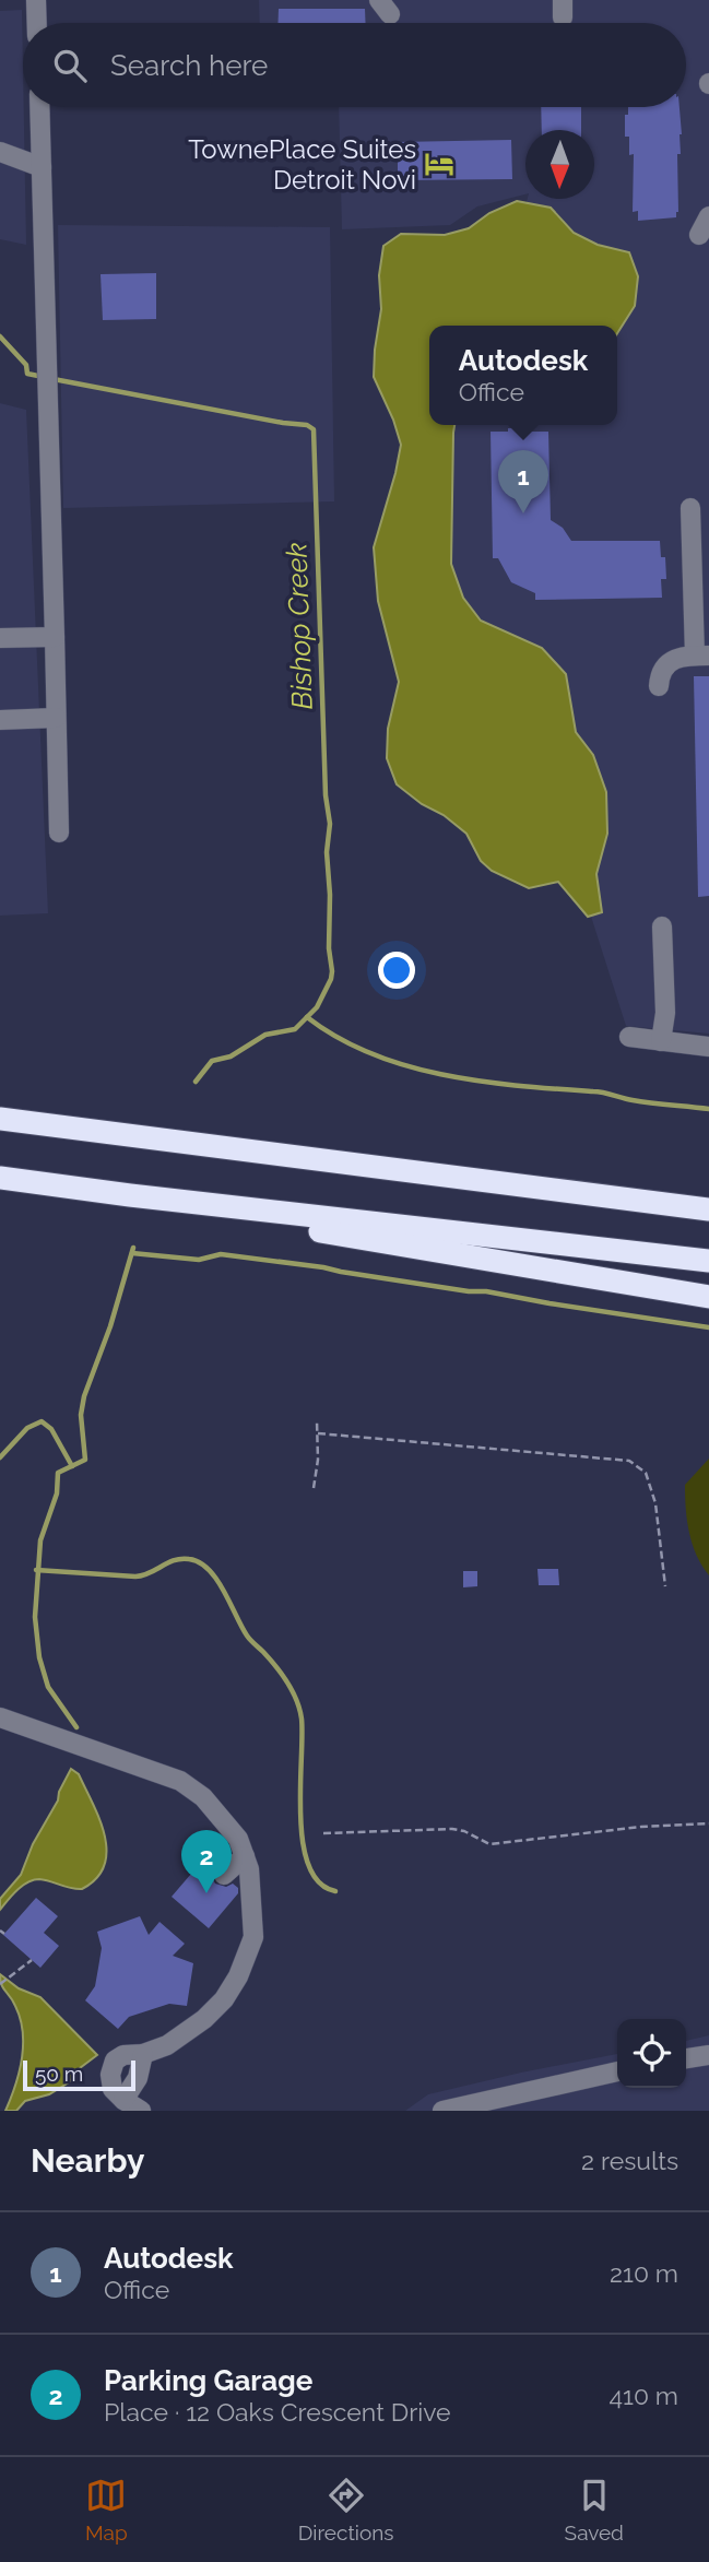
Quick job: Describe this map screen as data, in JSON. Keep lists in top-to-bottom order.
{
  "water": ["Bishop Creek"],
  "places": {
    "hotel": ["TownePlace Suites Detroit Novi"]
  },
  "scale_bar": "50 m",
  "north": "bottom",
  "page": {
    "search": "Search here",
    "popup": ["Autodesk", "Office"],
    "pins": ["1", "2"],
    "scale": "50 m",
    "heading": ["Nearby", "2 results"],
    "list": [
      {
        "mark": "1",
        "name": "Autodesk",
        "note": "Office",
        "value": "210 m"
      },
      {
        "mark": "2",
        "name": "Parking Garage",
        "note": "Place · 12 Oaks Crescent Drive",
        "value": "410 m"
      }
    ],
    "nav": ["Map", "Directions", "Saved"]
  }
}
